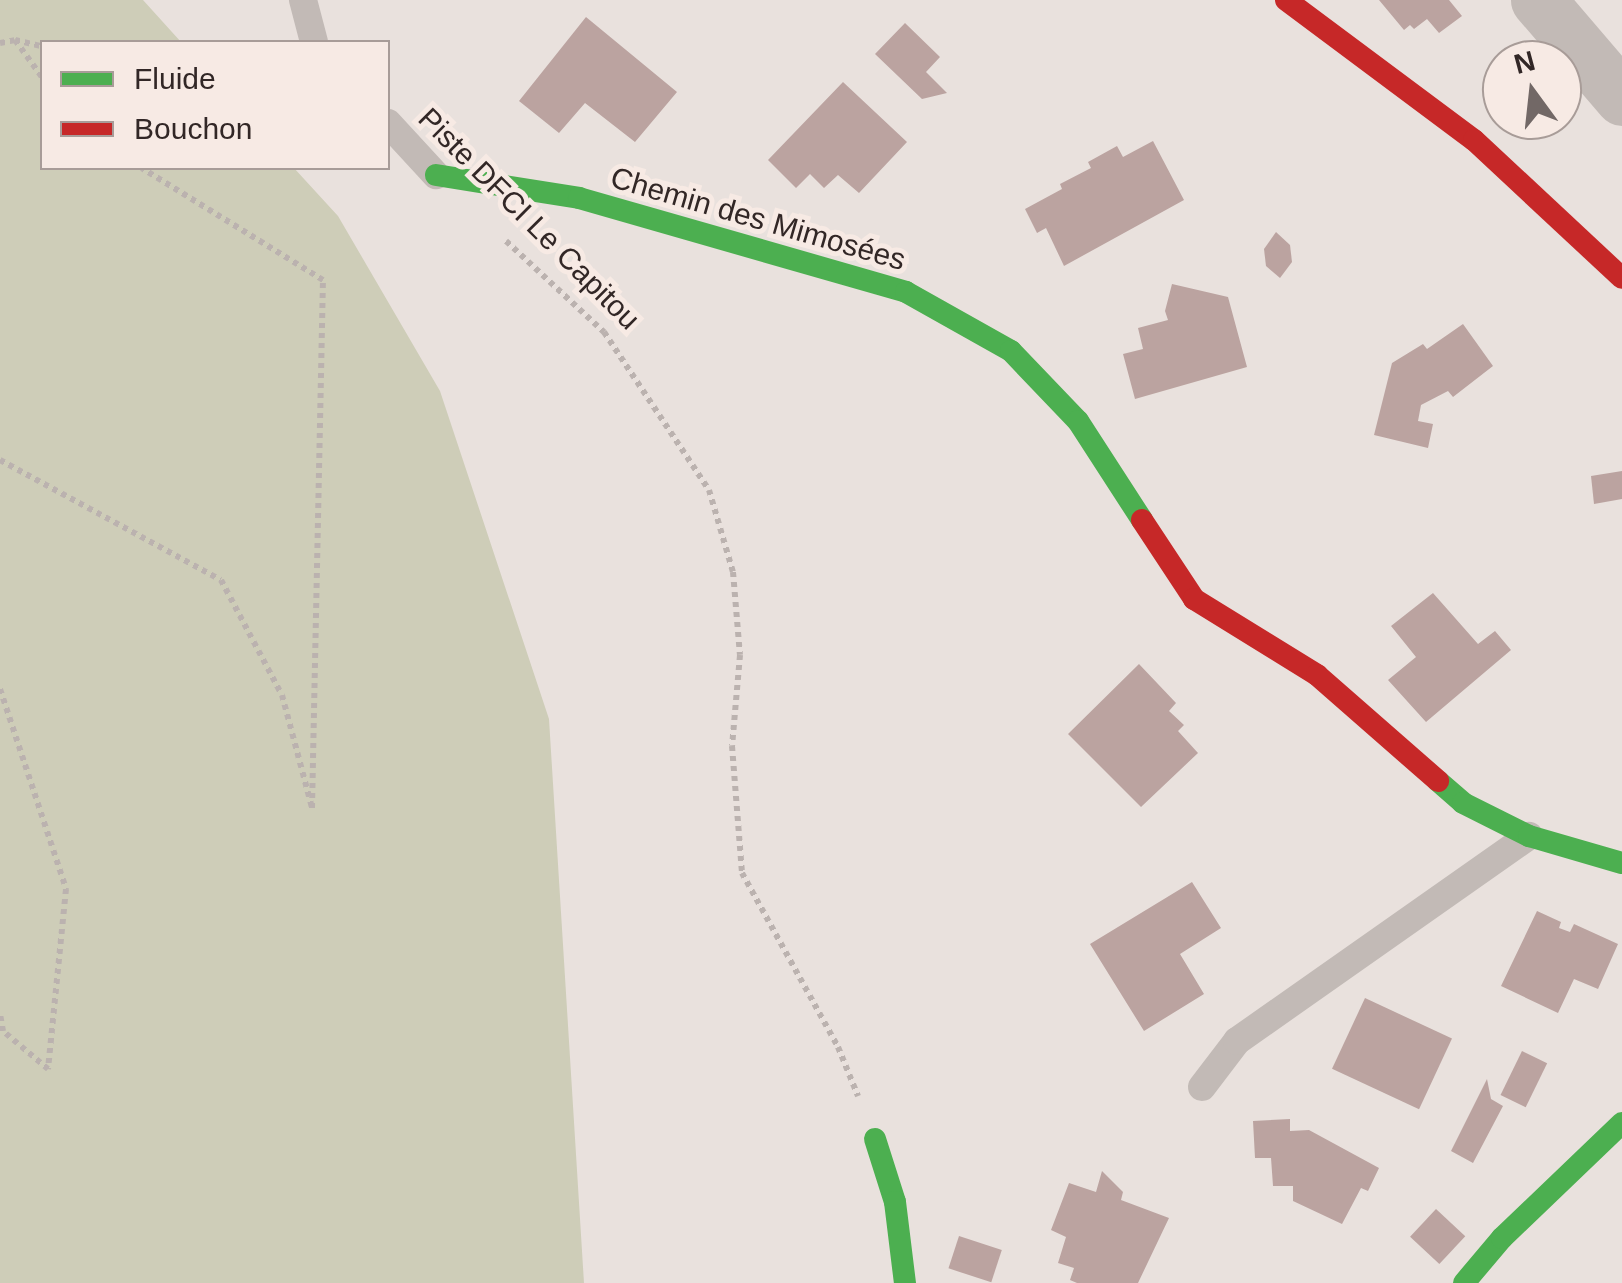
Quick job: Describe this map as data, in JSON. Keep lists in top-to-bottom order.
{
  "streets": {
    "street": ["Chemin des Mimosées"],
    "lane": ["Piste DFCI Le Capitou"]
  },
  "crossings": [
    ["Piste DFCI Le Capitou", "Chemin des Mimosées"]
  ],
  "legend": ["Fluide", "Bouchon"],
  "north": "top"
}
